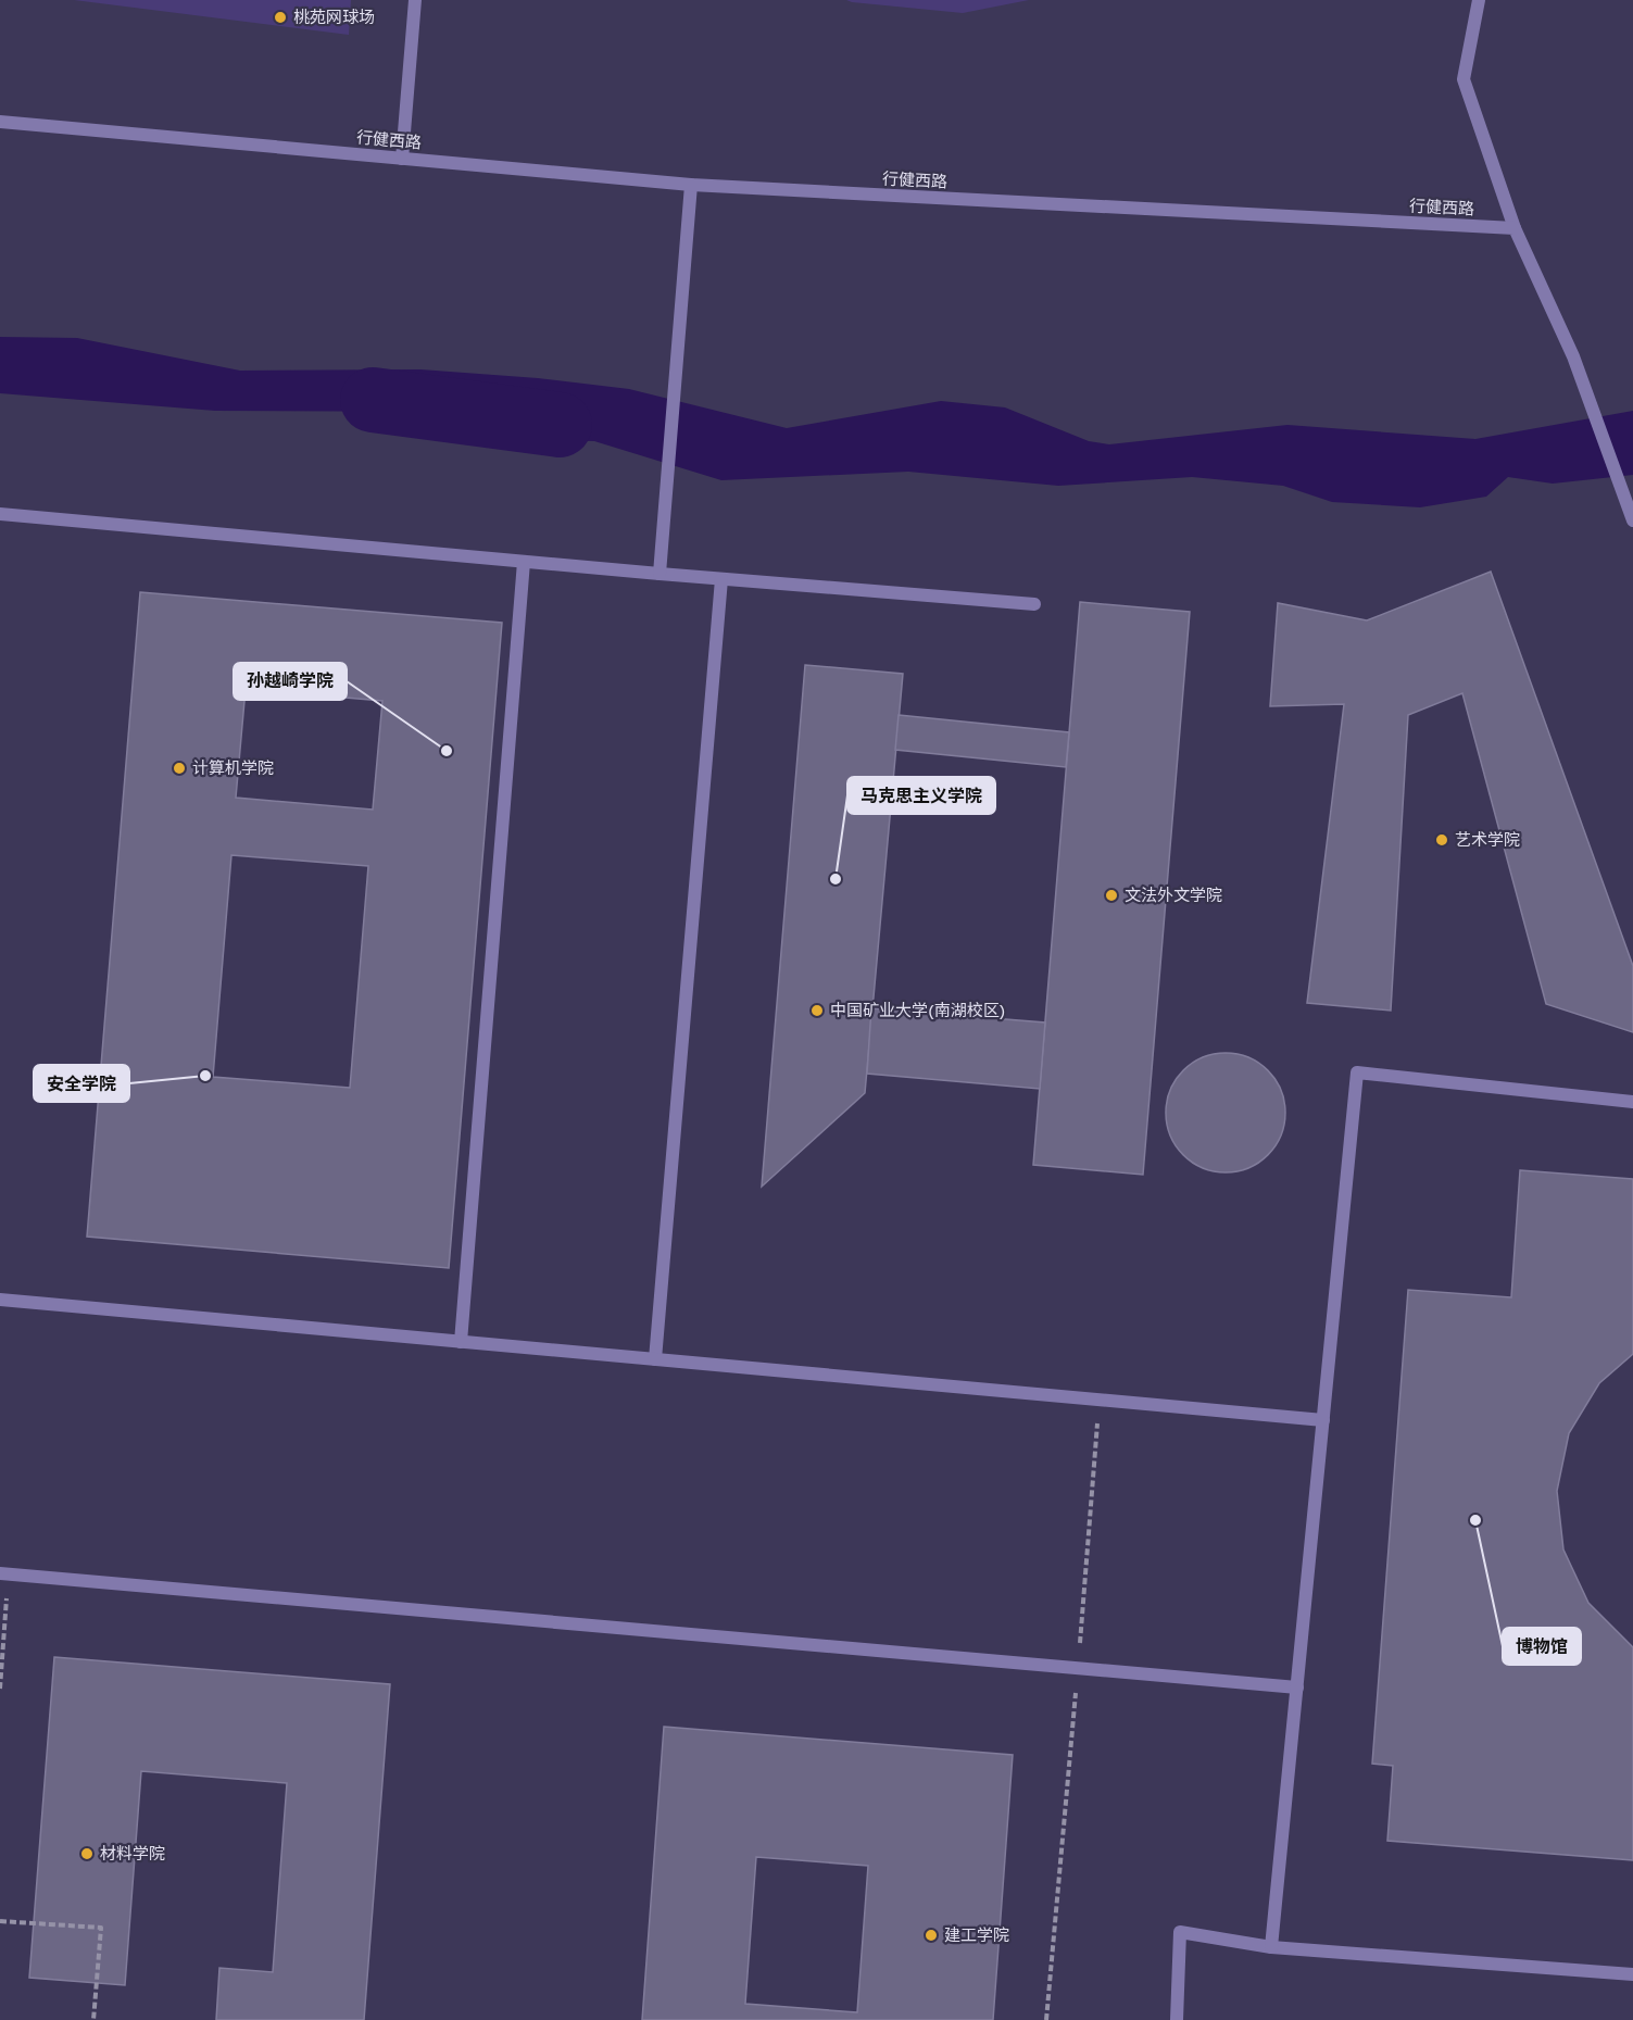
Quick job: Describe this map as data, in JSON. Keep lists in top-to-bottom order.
{
  "streets": {
    "street": ["行健西路"]
  },
  "places": [
    "桃苑网球场",
    "孙越崎学院",
    "计算机学院",
    "艺术学院",
    "马克思主义学院",
    "文法外文学院",
    "中国矿业大学(南湖校区)",
    "安全学院",
    "博物馆",
    "材料学院",
    "建工学院"
  ]
}
